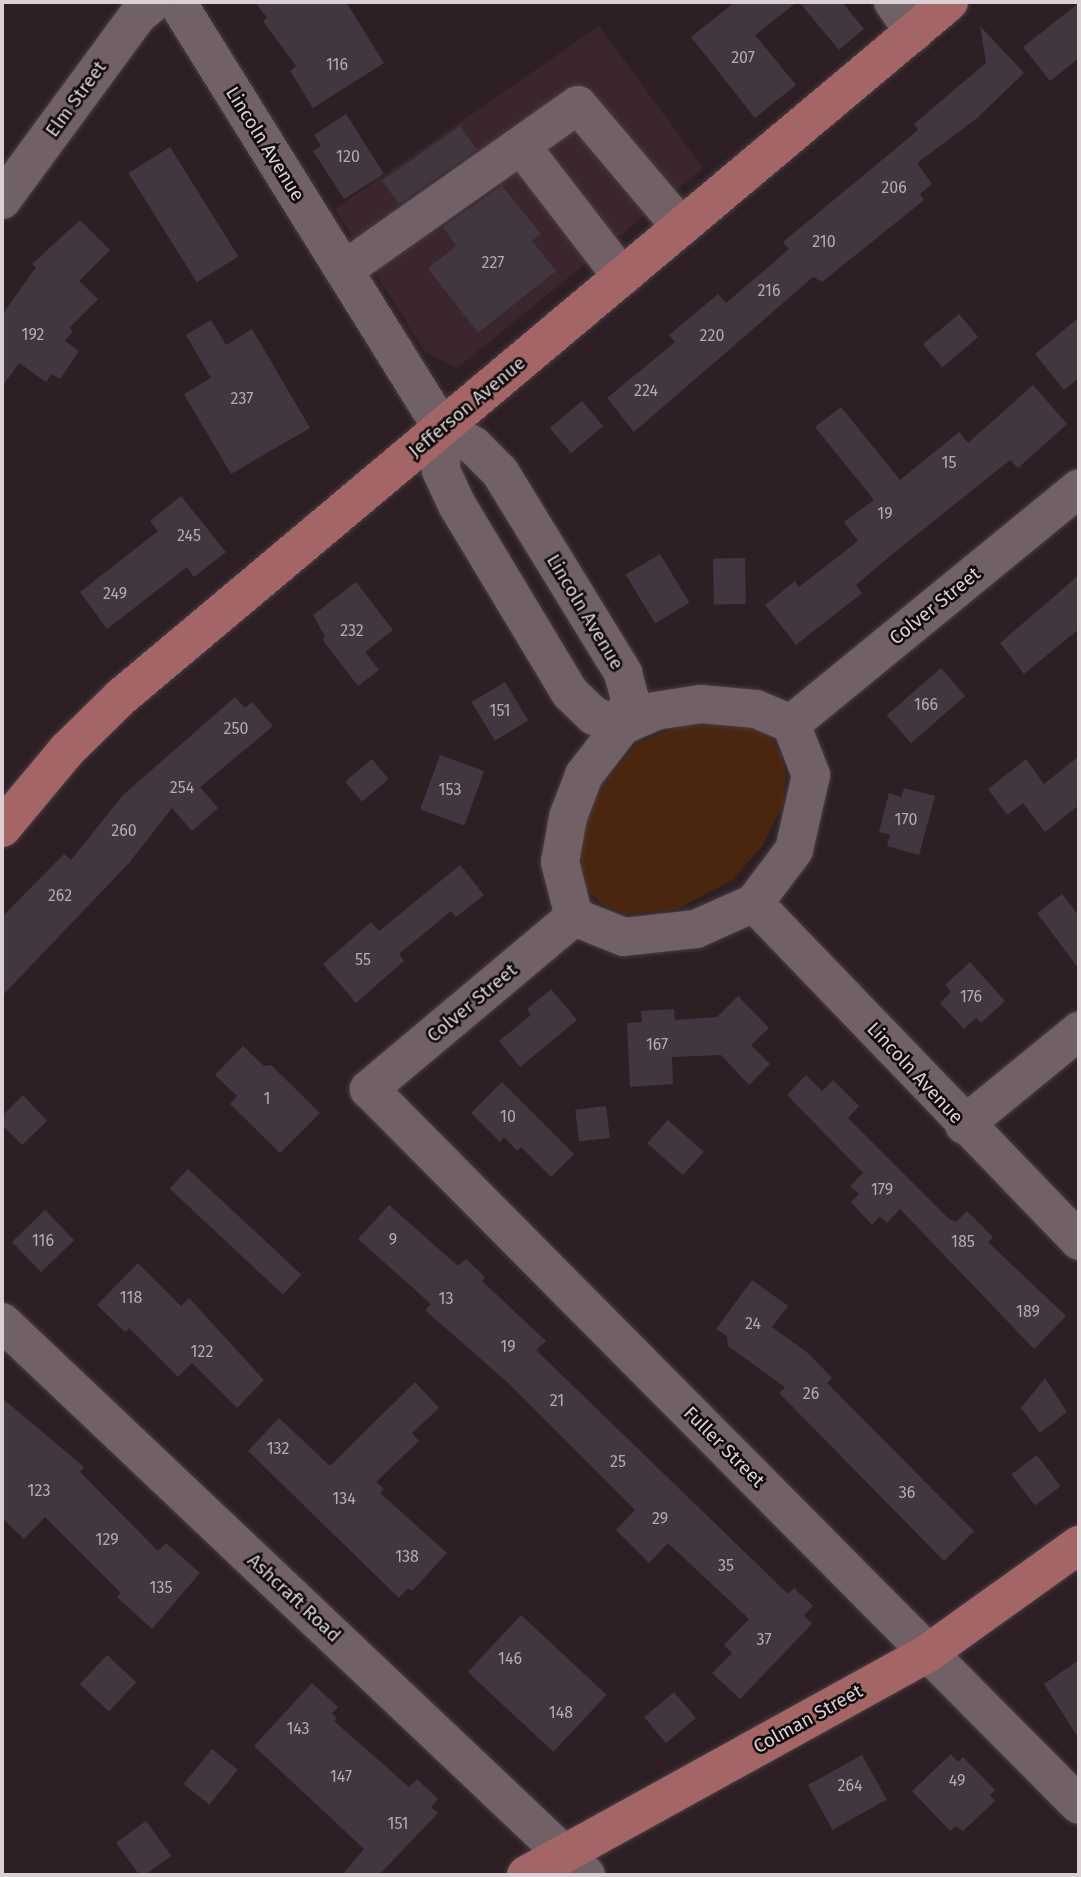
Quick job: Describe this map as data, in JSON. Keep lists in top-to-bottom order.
{
  "streets": {
    "main road": ["Jefferson Avenue", "Colman Street"],
    "street": [
      "Elm Street",
      "Lincoln Avenue",
      "Colver Street",
      "Fuller Street",
      "Ashcraft Road"
    ]
  },
  "crossings": [
    ["Lincoln Avenue", "Jefferson Avenue"],
    ["Lincoln Avenue", "Colver Street"],
    ["Colver Street", "Fuller Street"],
    ["Fuller Street", "Colman Street"],
    ["Ashcraft Road", "Colman Street"]
  ],
  "house_numbers": [
    "207",
    "116",
    "120",
    "206",
    "210",
    "227",
    "216",
    "192",
    "220",
    "224",
    "237",
    "15",
    "19",
    "245",
    "249",
    "232",
    "166",
    "151",
    "250",
    "254",
    "153",
    "170",
    "260",
    "262",
    "55",
    "176",
    "167",
    "1",
    "10",
    "179",
    "9",
    "116",
    "185",
    "118",
    "13",
    "189",
    "24",
    "19",
    "122",
    "26",
    "21",
    "132",
    "25",
    "123",
    "36",
    "134",
    "29",
    "129",
    "138",
    "35",
    "135",
    "37",
    "146",
    "148",
    "143",
    "147",
    "49",
    "264",
    "151"
  ]
}
